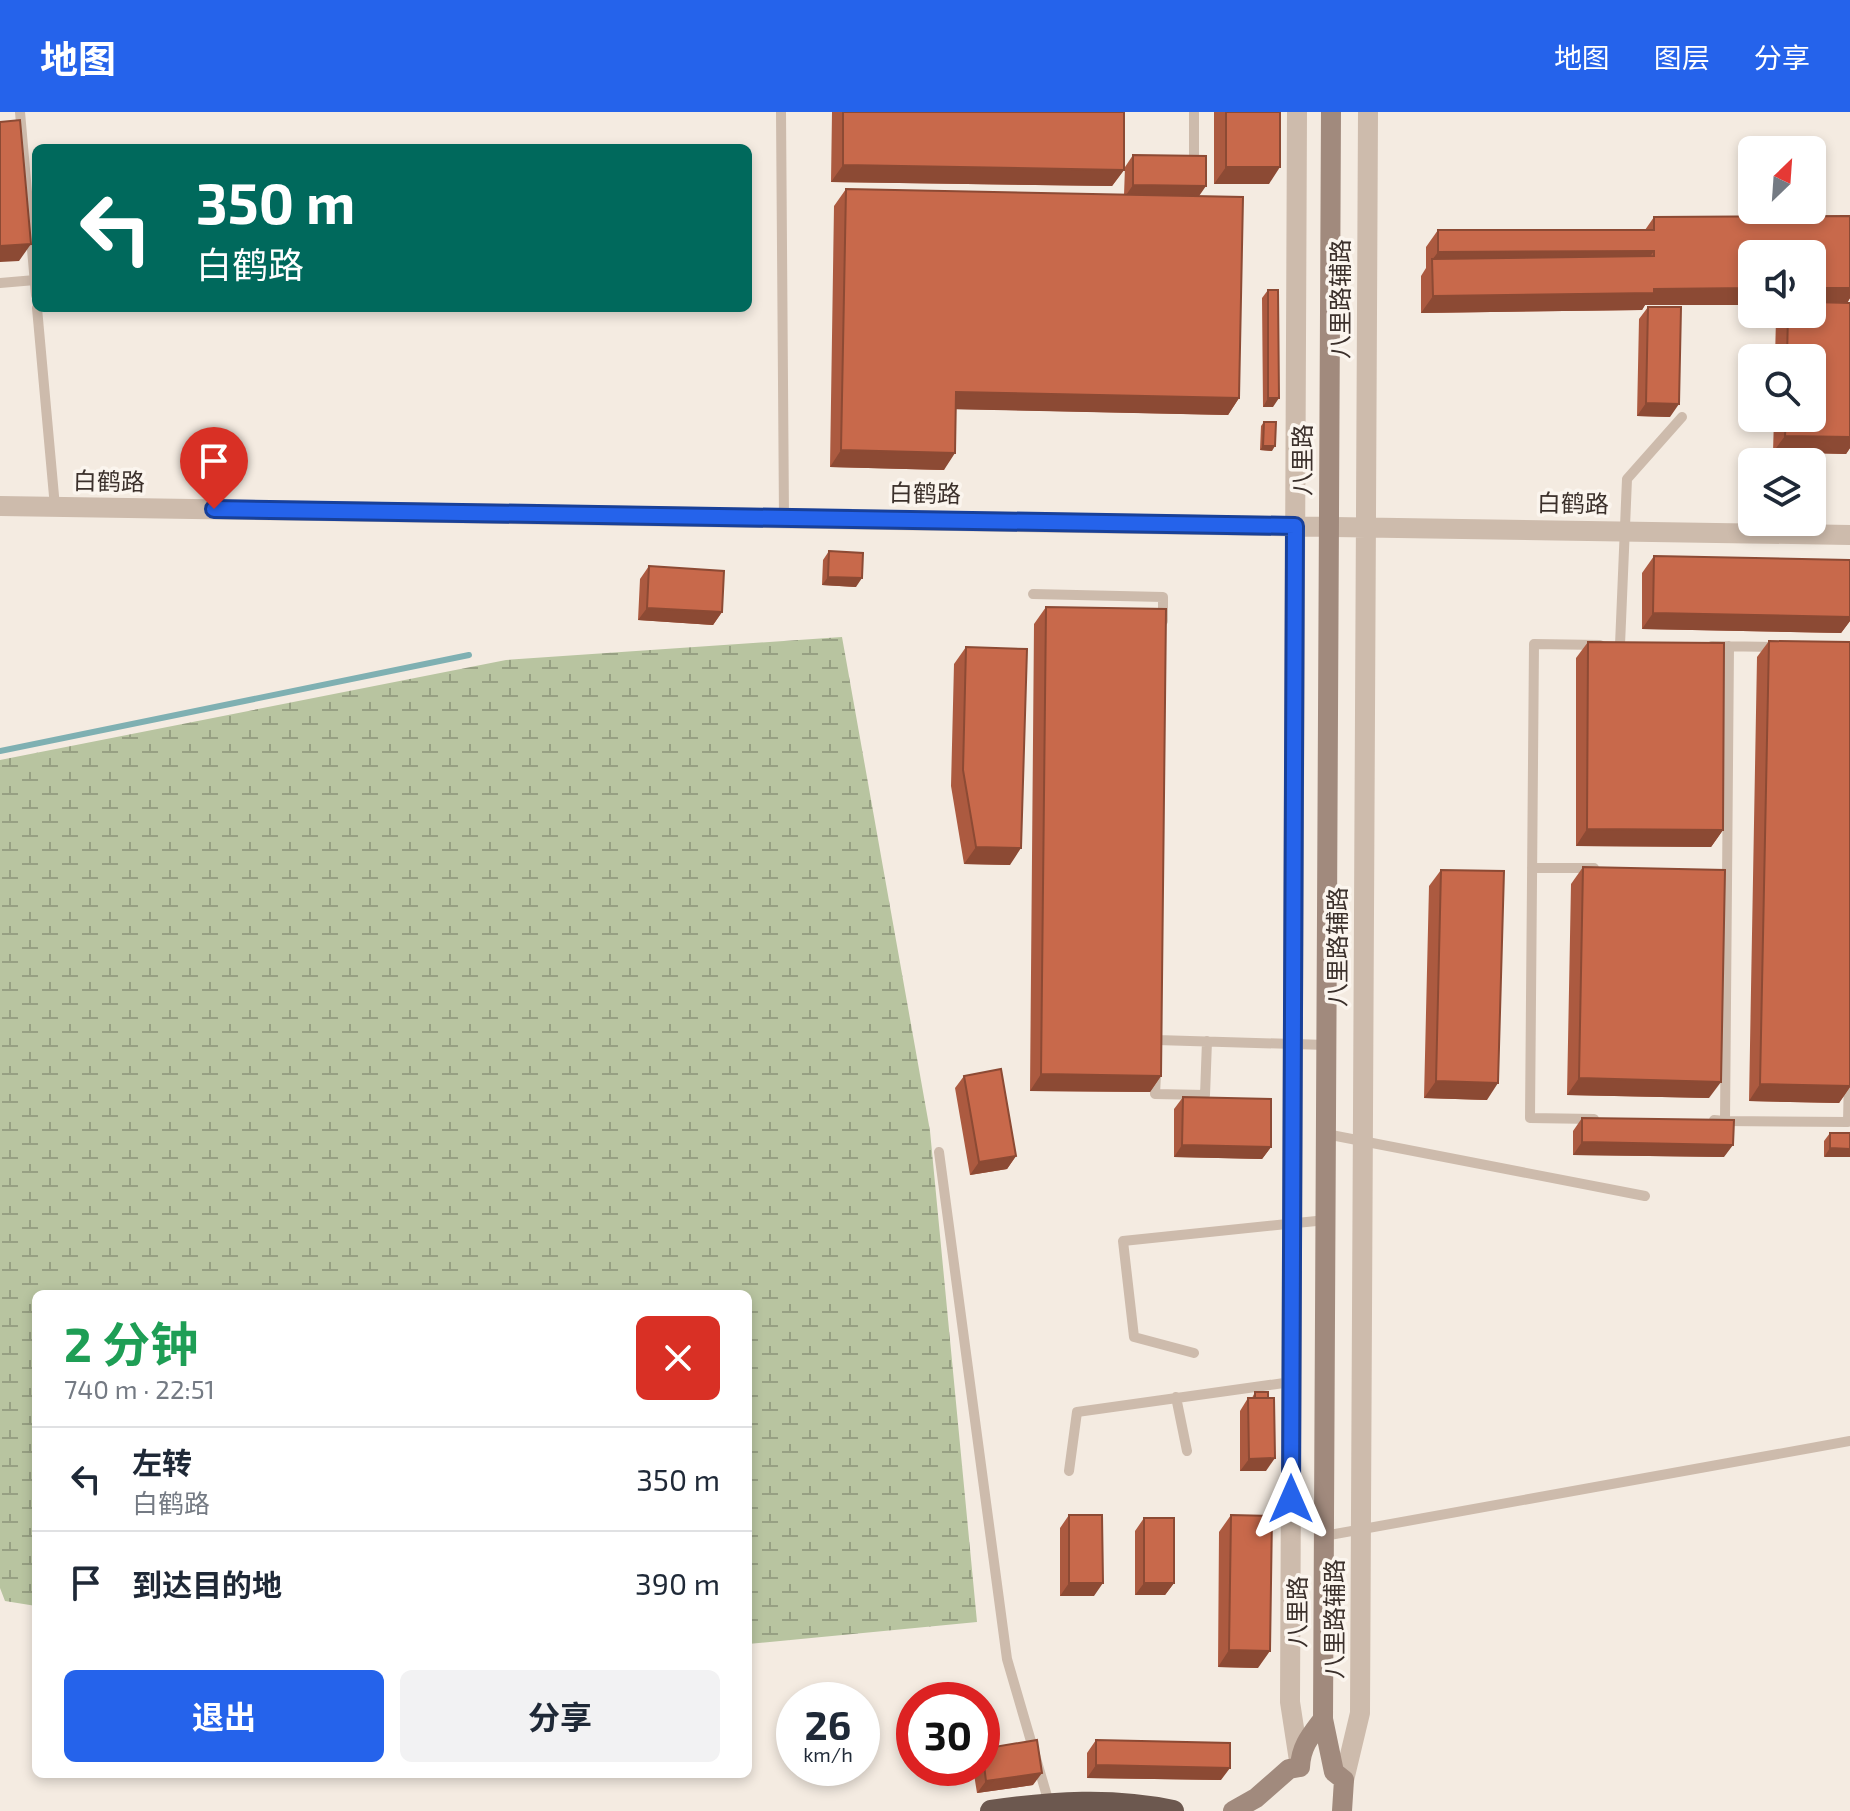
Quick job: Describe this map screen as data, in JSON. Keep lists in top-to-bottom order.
{
  "streets": {
    "main road": ["八里路"],
    "street": ["八里路辅路", "白鹤路"]
  },
  "crossings": [
    ["八里路辅路", "八里路"],
    ["八里路辅路", "白鹤路"],
    ["八里路", "白鹤路"]
  ],
  "north": "top right",
  "page": {
    "header": "地图",
    "nav": ["地图", "图层", "分享"],
    "turn": ["350 m", "白鹤路"],
    "heading": ["2 分钟", "740 m · 22:51"],
    "list": [
      {
        "name": "左转",
        "note": "白鹤路",
        "value": "350 m"
      },
      {
        "name": "到达目的地",
        "value": "390 m"
      }
    ],
    "buttons": ["退出", "分享"],
    "speed": "26 km/h",
    "limit": "30"
  }
}
